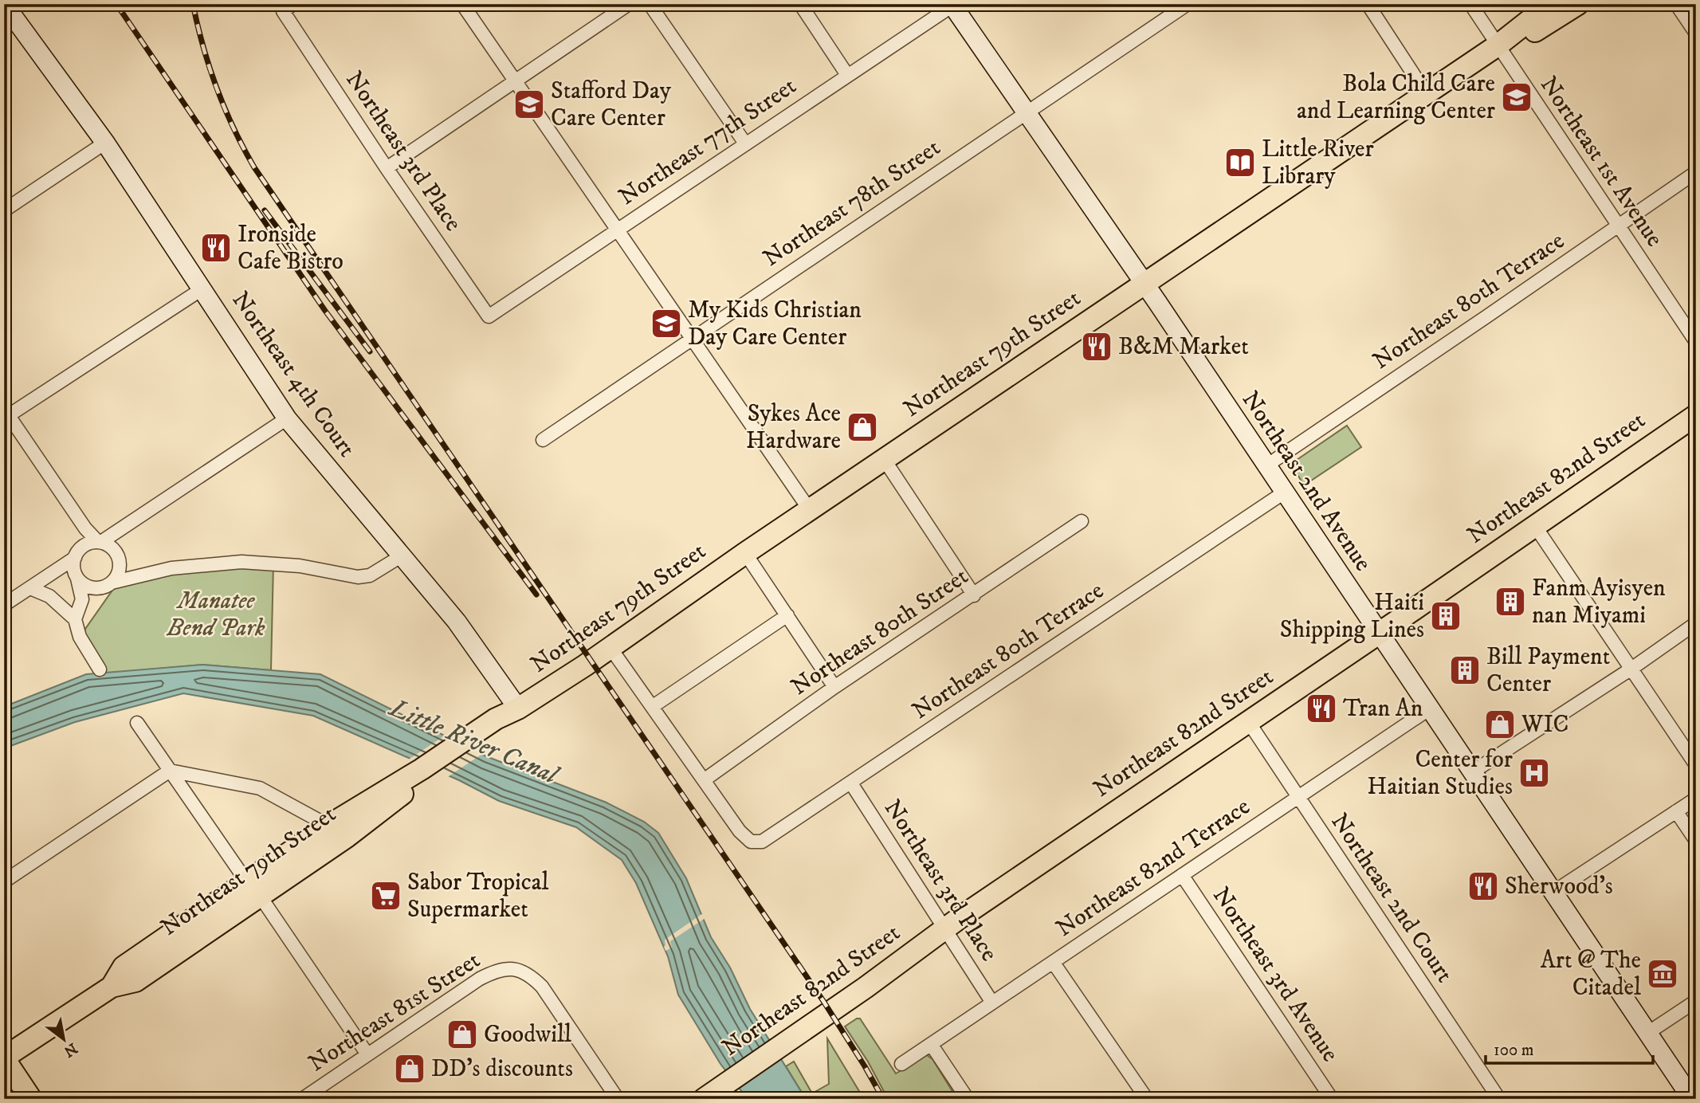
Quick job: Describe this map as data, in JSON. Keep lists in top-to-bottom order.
{
  "streets": {
    "main road": [
      "Northeast 79th Street",
      "Northeast 4th Court",
      "Northeast 82nd Street",
      "Northeast 2nd Avenue"
    ],
    "street": [
      "Northeast 77th Street",
      "Northeast 3rd Place",
      "Northeast 1st Avenue",
      "Northeast 78th Street",
      "Northeast 80th Terrace",
      "Northeast 80th Street",
      "Northeast 82nd Terrace",
      "Northeast 2nd Court",
      "Northeast 3rd Avenue",
      "Northeast 81st Street"
    ]
  },
  "crossings": [
    ["Northeast 77th Street", "Northeast 3rd Place"],
    ["Northeast 77th Street", "Northeast 2nd Avenue"],
    ["Northeast 3rd Place", "Northeast 80th Terrace"],
    ["Northeast 3rd Place", "Northeast 82nd Street"],
    ["Northeast 3rd Place", "Northeast 82nd Terrace"],
    ["Northeast 1st Avenue", "Northeast 80th Terrace"],
    ["Northeast 1st Avenue", "Northeast 79th Street"],
    ["Northeast 78th Street", "Northeast 2nd Avenue"],
    ["Northeast 80th Terrace", "Northeast 2nd Avenue"],
    ["Northeast 80th Terrace", "Northeast 80th Street"],
    ["Northeast 79th Street", "Northeast 4th Court"],
    ["Northeast 79th Street", "Northeast 2nd Avenue"],
    ["Northeast 82nd Street", "Northeast 2nd Avenue"],
    ["Northeast 82nd Street", "Northeast 2nd Court"],
    ["Northeast 2nd Avenue", "Northeast 82nd Terrace"],
    ["Northeast 82nd Terrace", "Northeast 2nd Court"],
    ["Northeast 82nd Terrace", "Northeast 3rd Avenue"]
  ],
  "water": ["Little River Canal"],
  "parks": ["Manatee Bend Park"],
  "places": {
    "school or university": ["Bola Child Care and Learning Center", "Stafford Day Care Center", "My Kids Christian Day Care Center"],
    "library": ["Little River Library"],
    "restaurant": [
      "Ironside Cafe Bistro",
      "B&M Market",
      "Tran An",
      "Sherwood's"
    ],
    "shop": [
      "Sykes Ace Hardware",
      "WIC",
      "Goodwill",
      "DD's discounts"
    ],
    "building": ["Fanm Ayisyen nan Miyami", "Haiti Shipping Lines", "Bill Payment Center"],
    "hospital": ["Center for Haitian Studies"],
    "supermarket": ["Sabor Tropical Supermarket"],
    "museum": ["Art @ The Citadel"]
  },
  "scale_bar": "100 m",
  "north": "bottom right"
}
